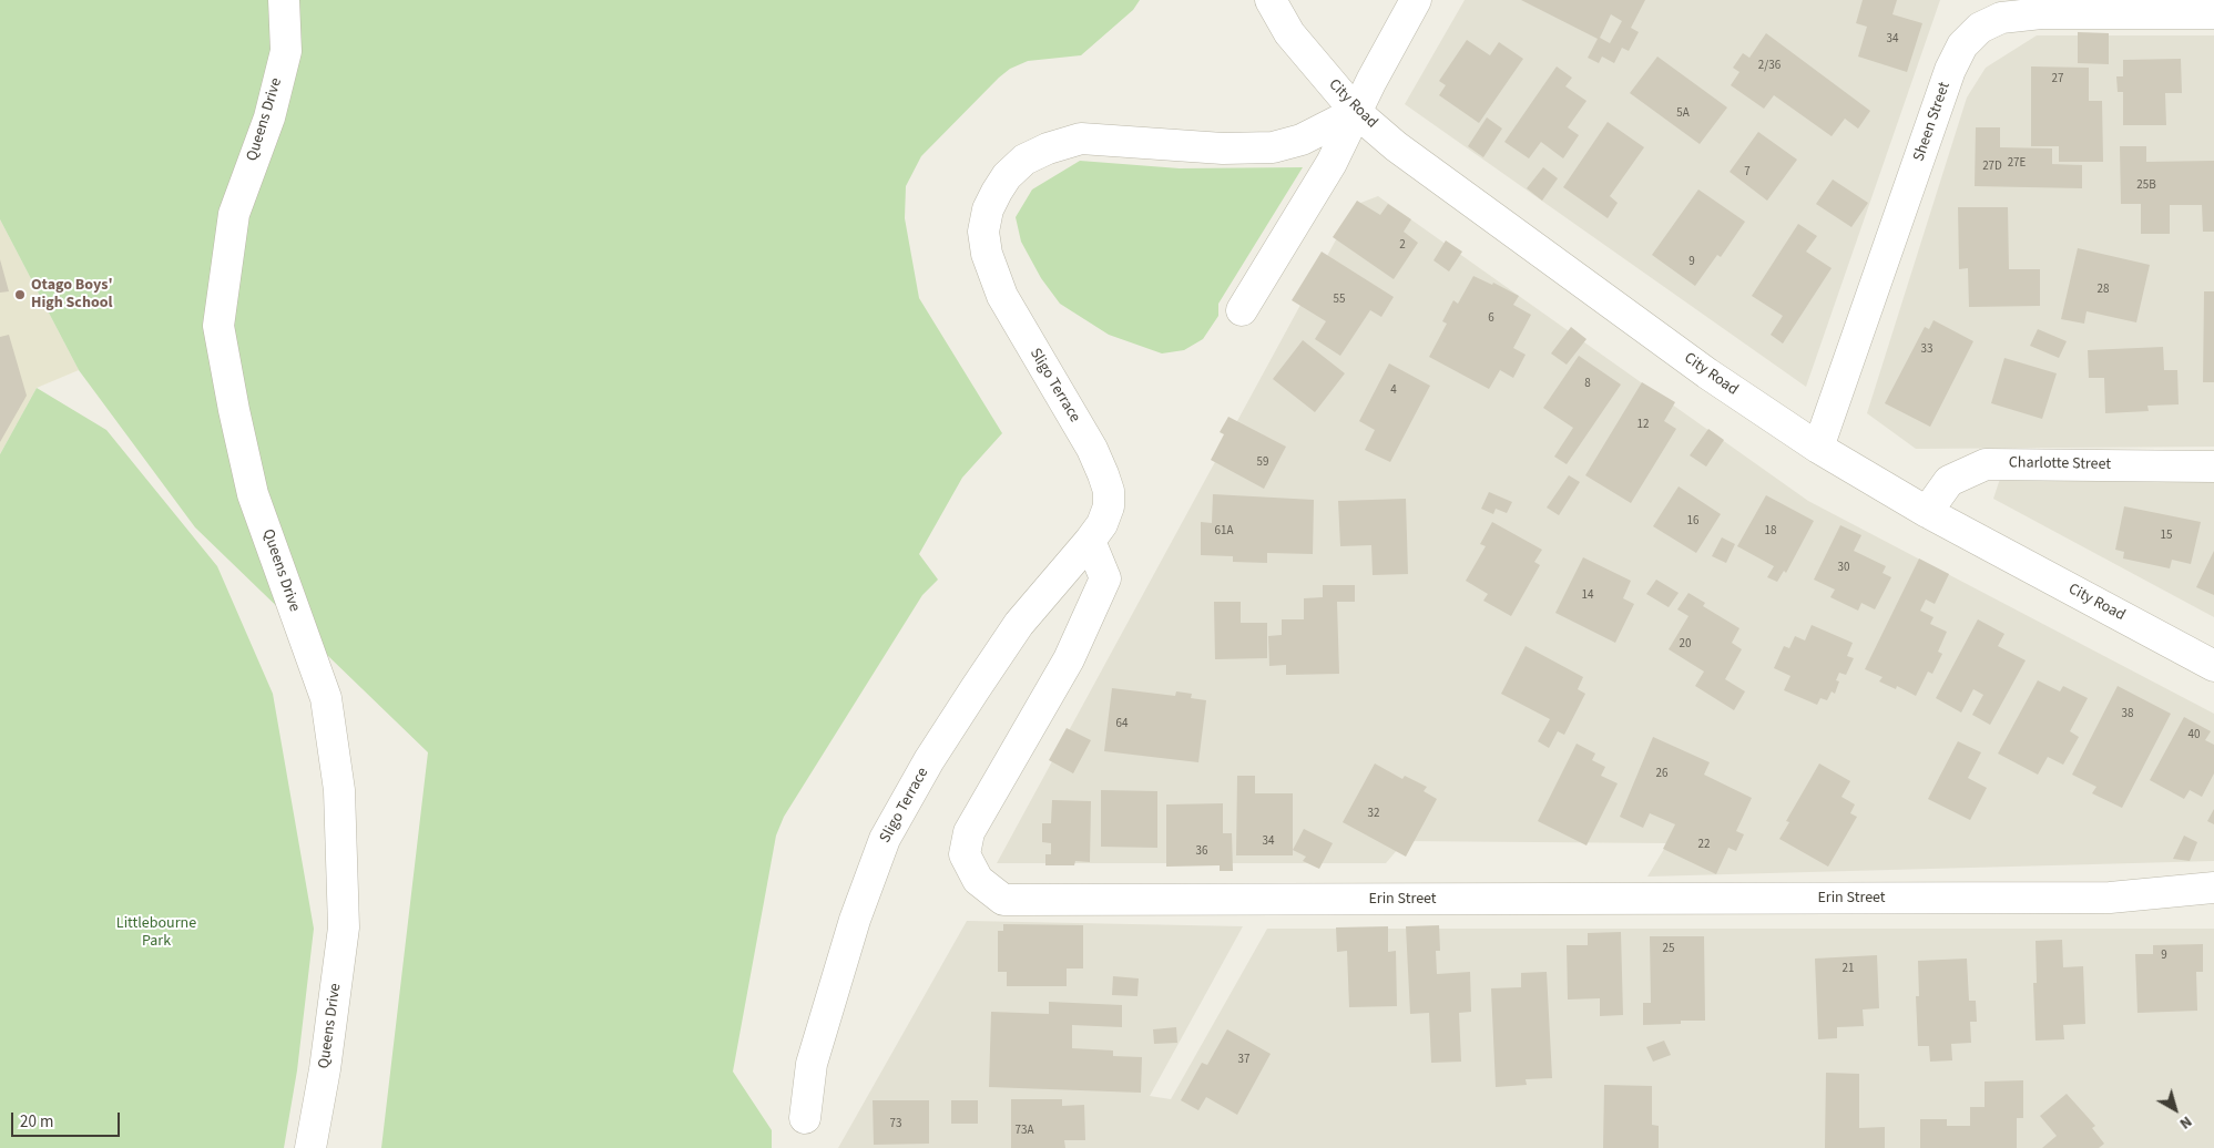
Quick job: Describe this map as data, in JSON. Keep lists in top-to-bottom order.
{
  "streets": {
    "street": [
      "City Road",
      "Queens Drive",
      "Sheen Street",
      "Sligo Terrace",
      "Charlotte Street",
      "Erin Street"
    ]
  },
  "crossings": [
    ["City Road", "Sheen Street"],
    ["City Road", "Sligo Terrace"],
    ["City Road", "Charlotte Street"],
    ["Sligo Terrace", "Erin Street"]
  ],
  "parks": ["Littlebourne Park"],
  "places": ["Otago Boys' High School"],
  "house_numbers": [
    "34",
    "2/36",
    "27",
    "5A",
    "27E",
    "27D",
    "7",
    "25B",
    "2",
    "9",
    "28",
    "55",
    "6",
    "33",
    "8",
    "4",
    "12",
    "59",
    "16",
    "61A",
    "18",
    "15",
    "30",
    "14",
    "20",
    "38",
    "64",
    "40",
    "26",
    "32",
    "34",
    "22",
    "36",
    "25",
    "9",
    "21",
    "37",
    "73",
    "73A"
  ],
  "scale_bar": "20 m",
  "north": "bottom right"
}
